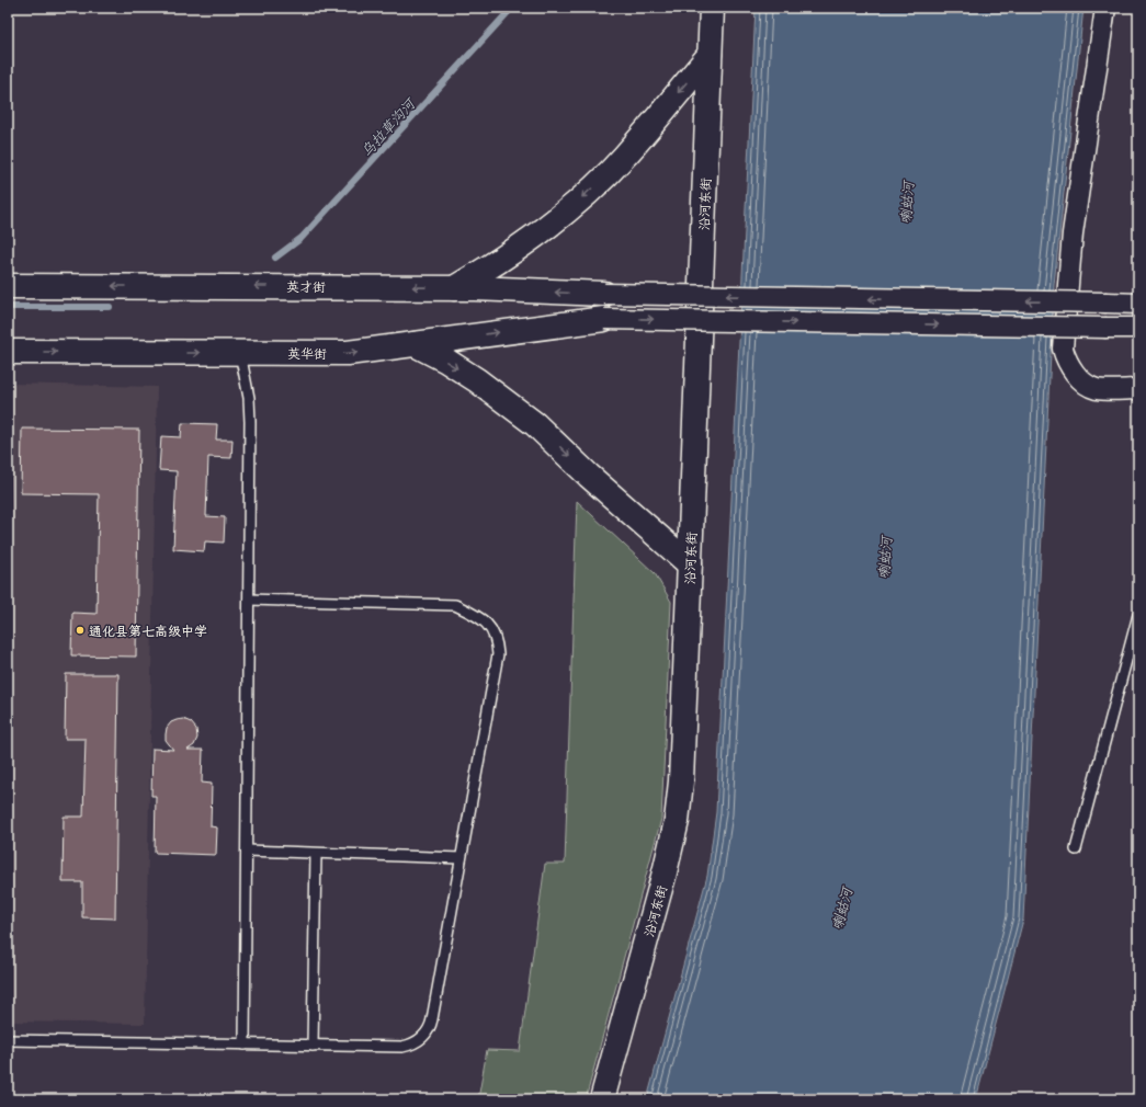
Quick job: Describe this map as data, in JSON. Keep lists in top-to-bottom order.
{
  "streets": {
    "street": ["沿河东街", "英才街", "英华街"]
  },
  "one_way": ["英才街", "英华街"],
  "water": ["乌拉草沟河", "喇蛄河"],
  "places": ["通化县第七高级中学"]
}
